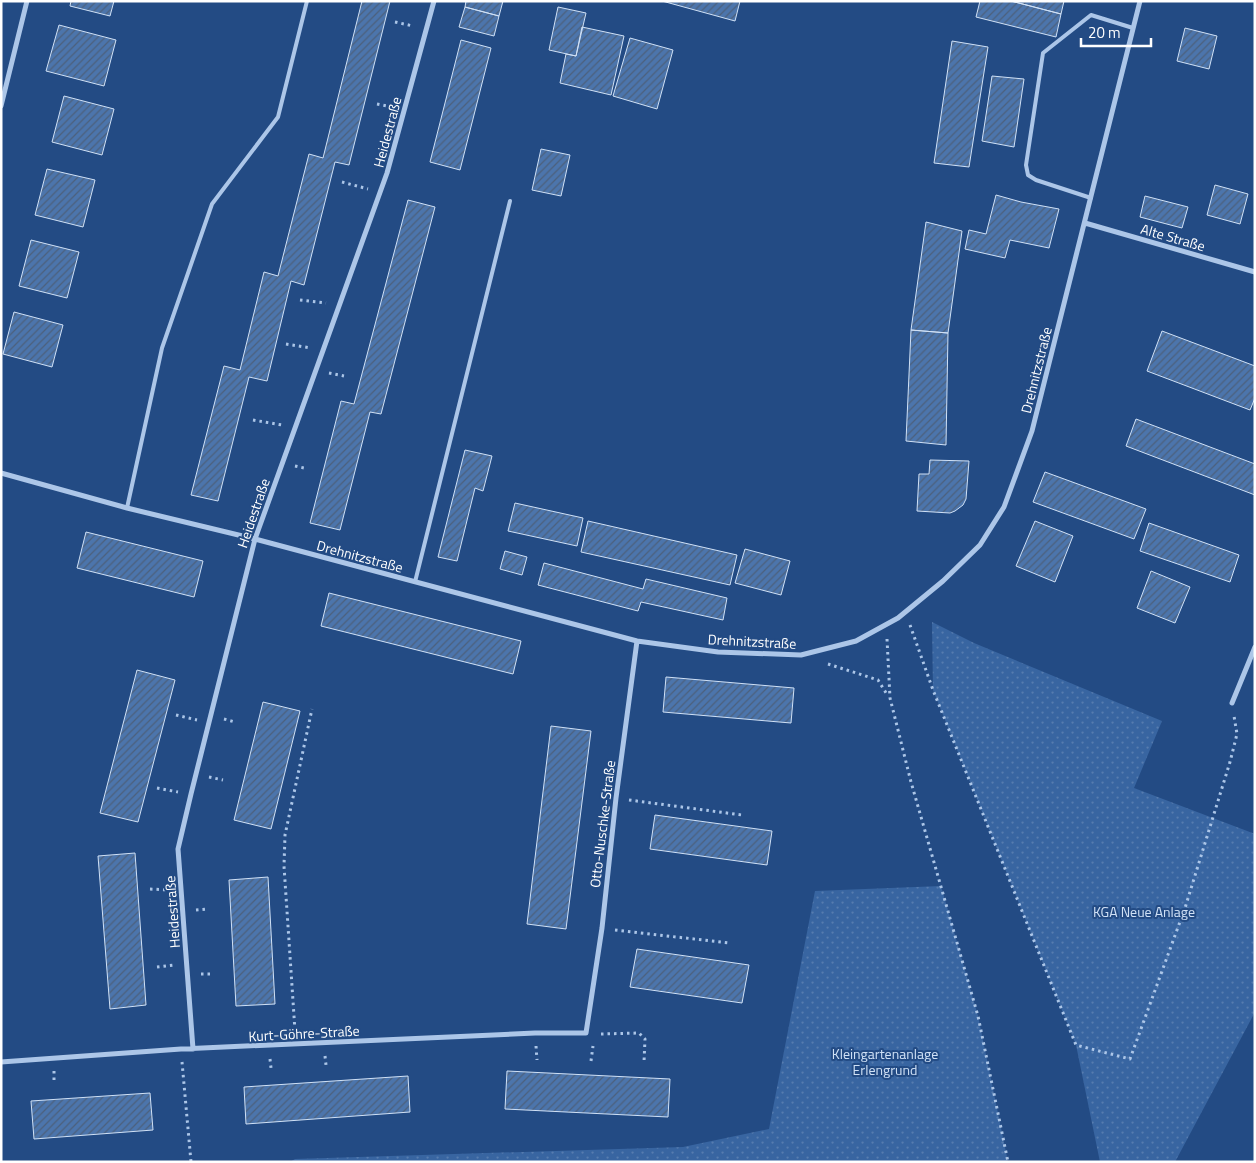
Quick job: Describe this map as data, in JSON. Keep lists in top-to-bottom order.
{
  "streets": {
    "street": [
      "Heidestraße",
      "Alte Straße",
      "Drehnitzstraße",
      "Otto-Nuschke-Straße",
      "Kurt-Göhre-Straße"
    ]
  },
  "crossings": [
    ["Heidestraße", "Drehnitzstraße"],
    ["Heidestraße", "Kurt-Göhre-Straße"],
    ["Alte Straße", "Drehnitzstraße"],
    ["Drehnitzstraße", "Otto-Nuschke-Straße"],
    ["Otto-Nuschke-Straße", "Kurt-Göhre-Straße"]
  ],
  "parks": ["KGA Neue Anlage", "Kleingartenanlage Erlengrund"],
  "scale_bar": "20 m"
}
